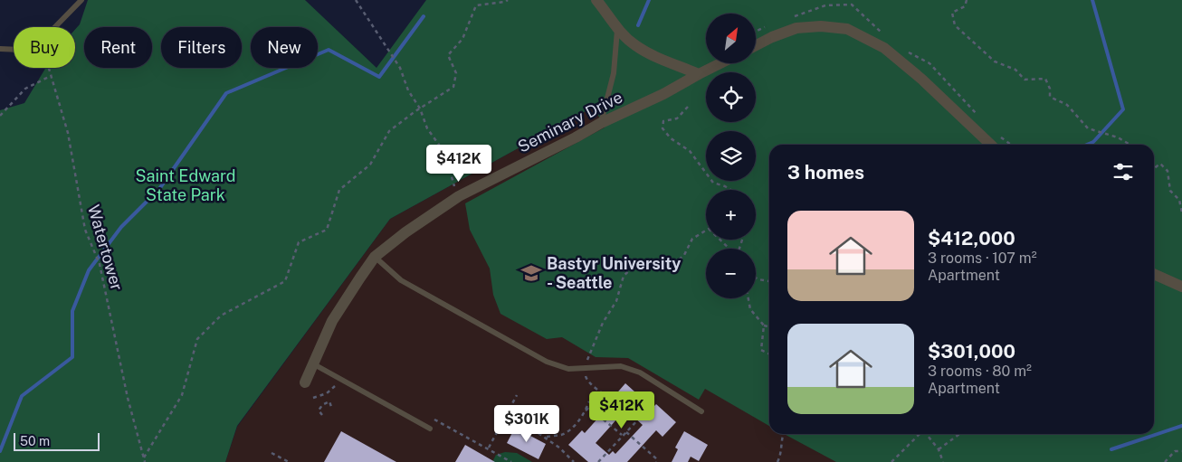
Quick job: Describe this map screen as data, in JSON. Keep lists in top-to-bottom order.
{
  "streets": {
    "street": ["Seminary Drive"],
    "path": ["Watertower"]
  },
  "parks": ["Saint Edward State Park"],
  "places": {
    "school or university": ["Bastyr University - Seattle"]
  },
  "scale_bar": "50 m",
  "north": "top right",
  "page": {
    "map_buttons": ["+", "−"],
    "chip": [
      "Buy",
      "Rent",
      "Filters",
      "New"
    ],
    "price": ["$412K", "$412K", "$301K"],
    "heading": "3 homes",
    "list": [
      {
        "name": "$412,000",
        "note": "3 rooms · 107 m² · Apartment"
      },
      {
        "name": "$301,000",
        "note": "3 rooms · 80 m² · Apartment"
      }
    ],
    "scale": "50 m"
  }
}
